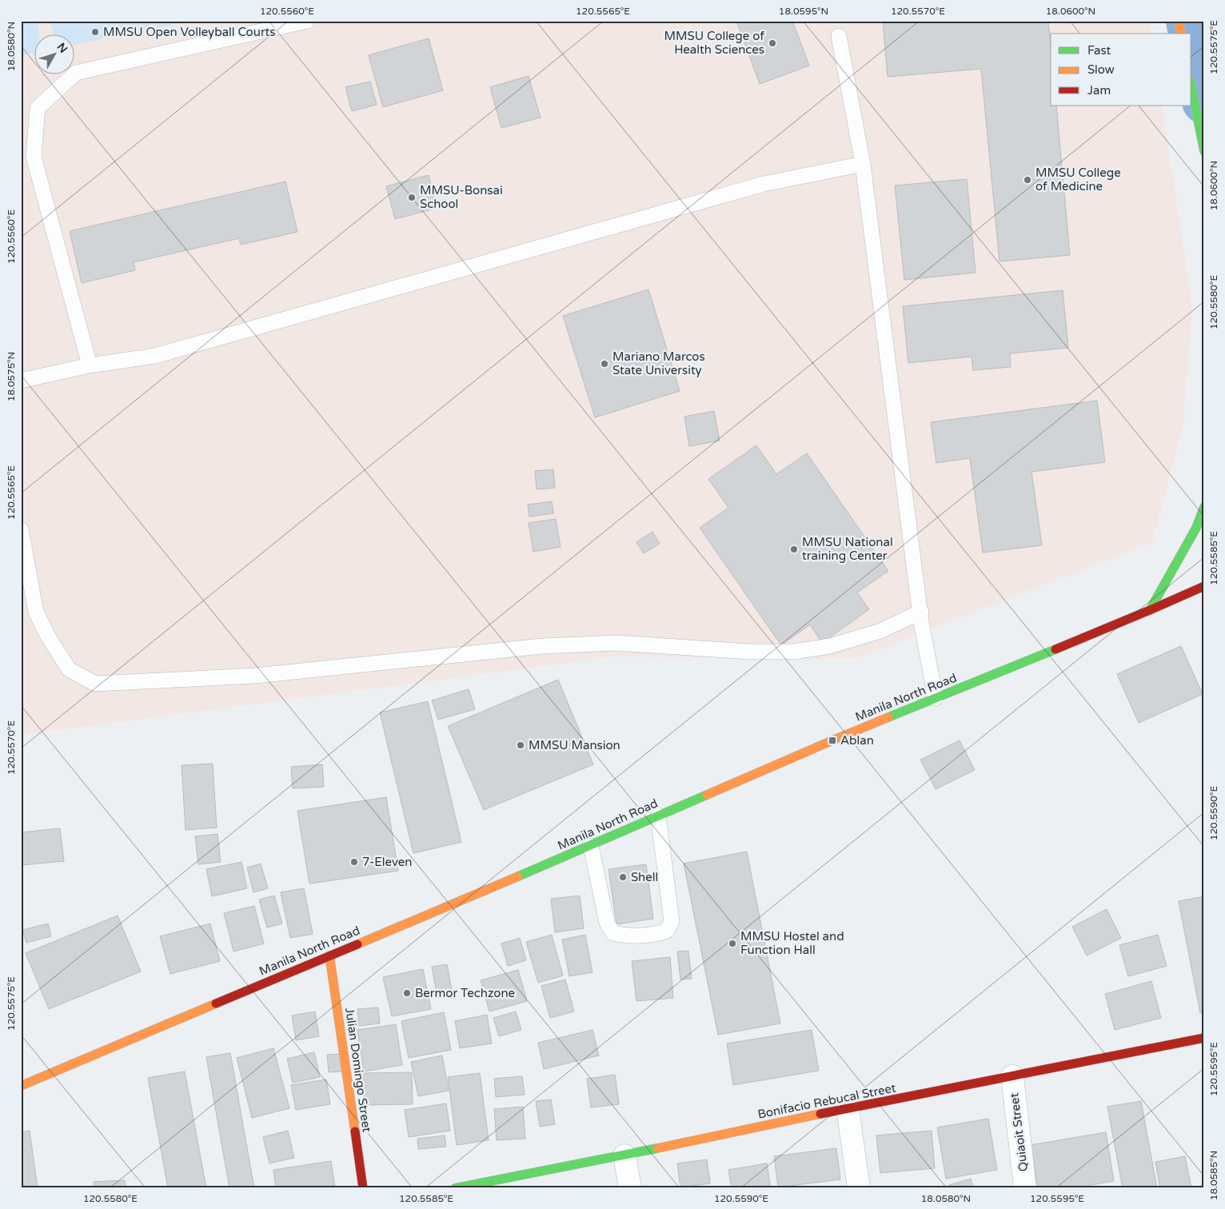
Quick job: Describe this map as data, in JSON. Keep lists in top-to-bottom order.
{
  "streets": {
    "main road": ["Manila North Road", "Julian Domingo Street", "Bonifacio Rebucal Street"],
    "street": ["Quiaoit Street"]
  },
  "crossings": [
    ["Manila North Road", "Julian Domingo Street"],
    ["Bonifacio Rebucal Street", "Quiaoit Street"]
  ],
  "places": {
    "other": [
      "MMSU Open Volleyball Courts",
      "MMSU College of Health Sciences",
      "MMSU College of Medicine",
      "MMSU-Bonsai School",
      "Mariano Marcos State University",
      "MMSU National training Center",
      "MMSU Mansion",
      "7-Eleven",
      "Shell",
      "MMSU Hostel and Function Hall",
      "Bermor Techzone"
    ],
    "transit": ["Ablan"]
  },
  "legend": ["Fast", "Slow", "Jam"],
  "north": "top right",
  "coordinates": [
    "120.5560°E",
    "120.5565°E",
    "18.0595°N",
    "120.5570°E",
    "18.0600°N",
    "18.0580°N",
    "120.5575°E",
    "120.5580°E",
    "18.0575°N",
    "120.5585°E",
    "120.5590°E",
    "120.5595°E",
    "18.0585°N"
  ]
}
